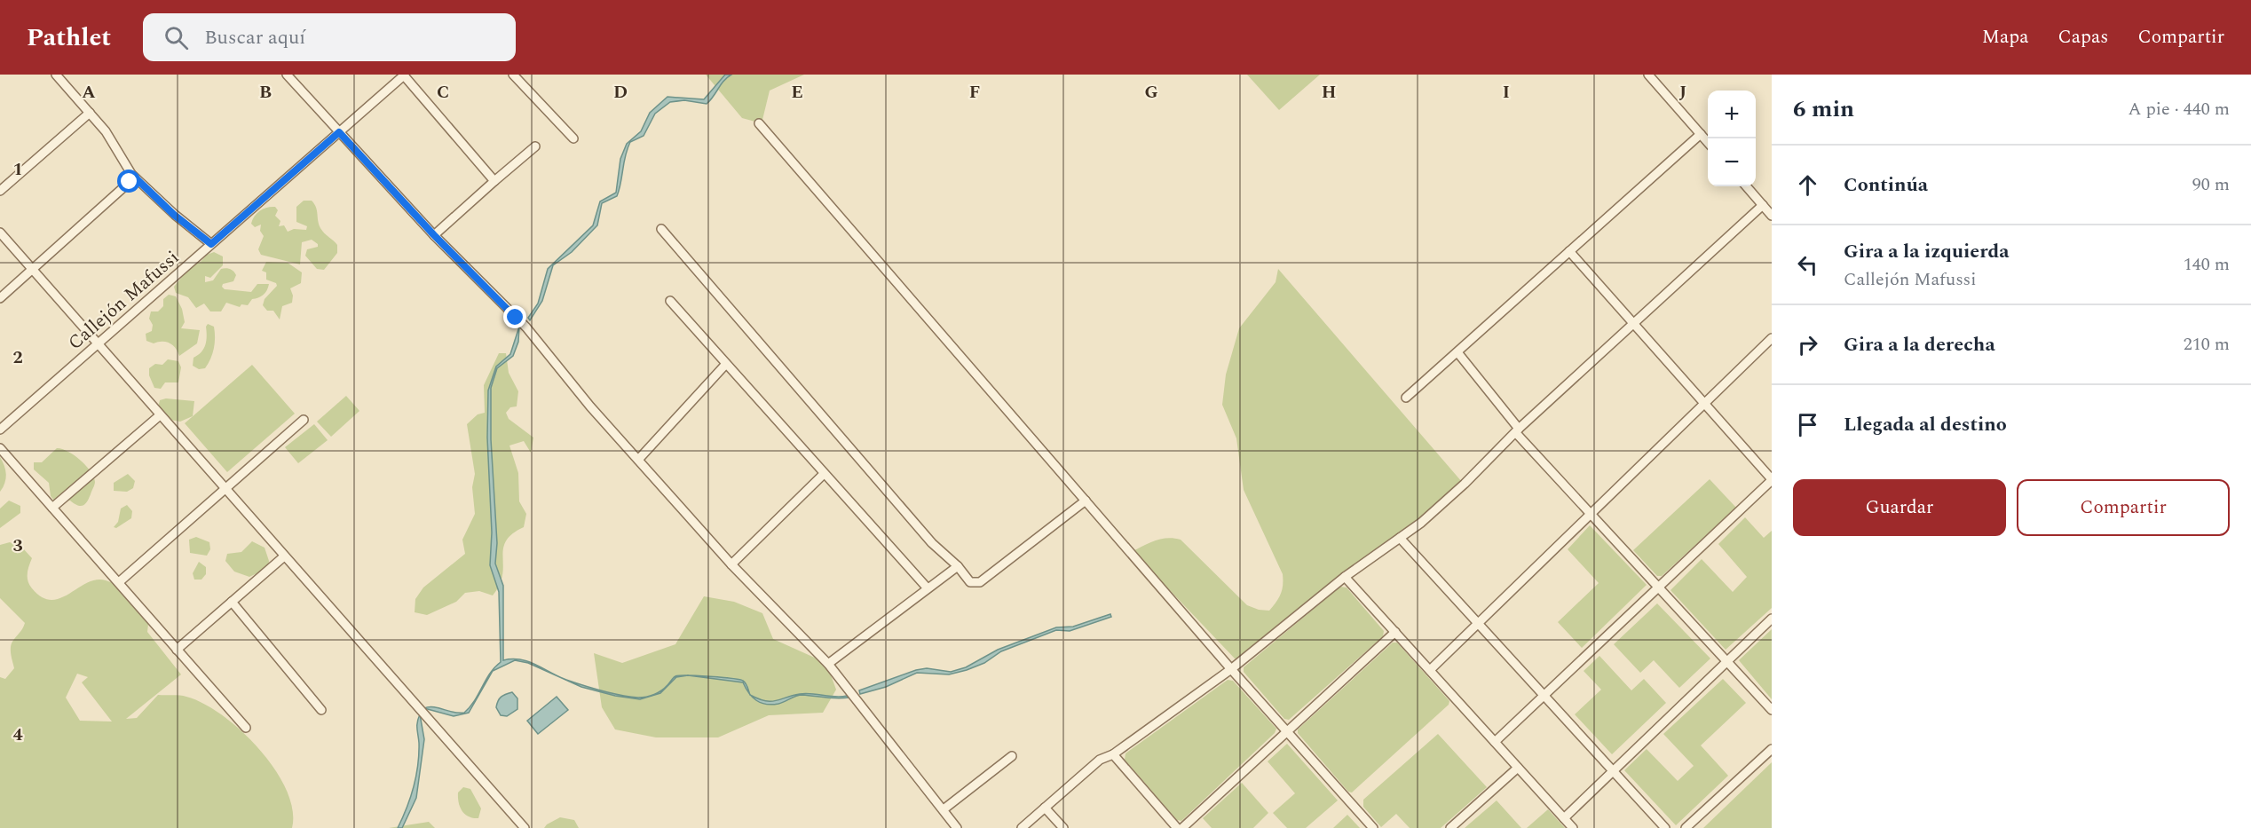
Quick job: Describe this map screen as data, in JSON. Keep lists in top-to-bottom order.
{
  "streets": {
    "street": ["Callejón Mafussi"]
  },
  "page": {
    "header": "Pathlet",
    "search": "Buscar aquí",
    "nav": ["Mapa", "Capas", "Compartir"],
    "heading": ["6 min", "A pie · 440 m"],
    "map_buttons": ["+", "−"],
    "list": [
      ["Continúa", "90 m"],
      ["Gira a la izquierda", "Callejón Mafussi", "140 m"],
      ["Gira a la derecha", "210 m"],
      "Llegada al destino"
    ],
    "buttons": ["Guardar", "Compartir"]
  },
  "grid": {
    "columns": [
      "A",
      "B",
      "C",
      "D",
      "E",
      "F",
      "G",
      "H",
      "I",
      "J"
    ],
    "rows": [
      "1",
      "2",
      "3",
      "4"
    ]
  }
}
